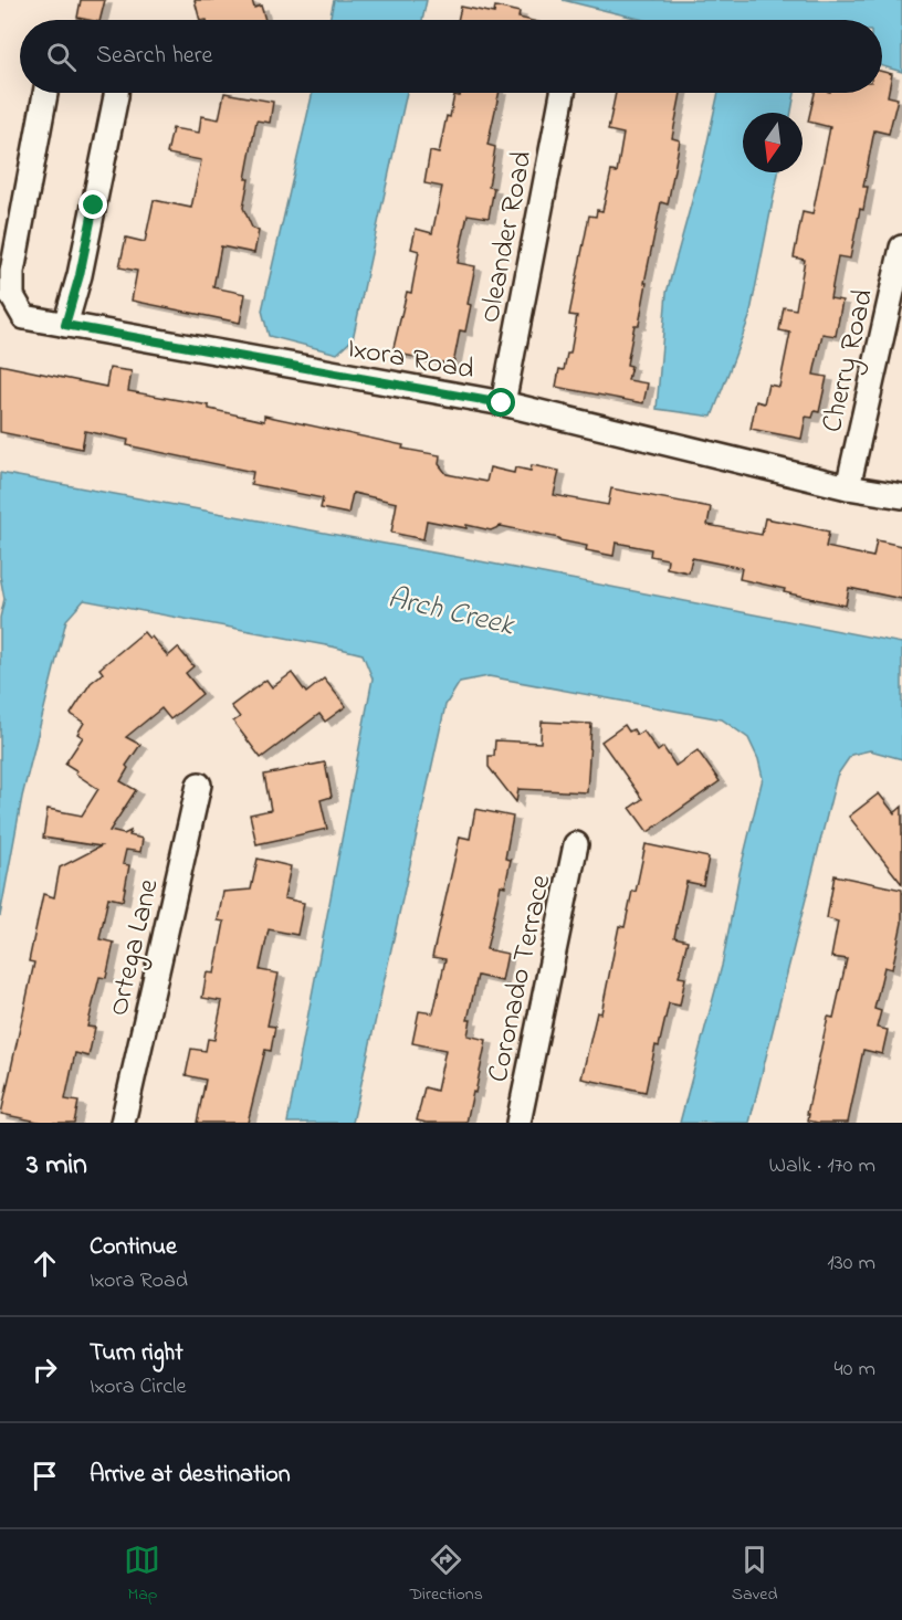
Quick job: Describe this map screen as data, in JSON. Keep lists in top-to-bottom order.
{
  "streets": {
    "street": [
      "Oleander Road",
      "Ixora Road",
      "Cherry Road",
      "Ortega Lane",
      "Coronado Terrace"
    ]
  },
  "crossings": [
    ["Oleander Road", "Ixora Road"],
    ["Ixora Road", "Cherry Road"]
  ],
  "water": ["Arch Creek"],
  "north": "bottom",
  "page": {
    "search": "Search here",
    "heading": ["3 min", "Walk · 170 m"],
    "list": [
      ["Continue", "Ixora Road", "130 m"],
      ["Turn right", "Ixora Circle", "40 m"],
      "Arrive at destination"
    ],
    "nav": ["Map", "Directions", "Saved"]
  }
}
